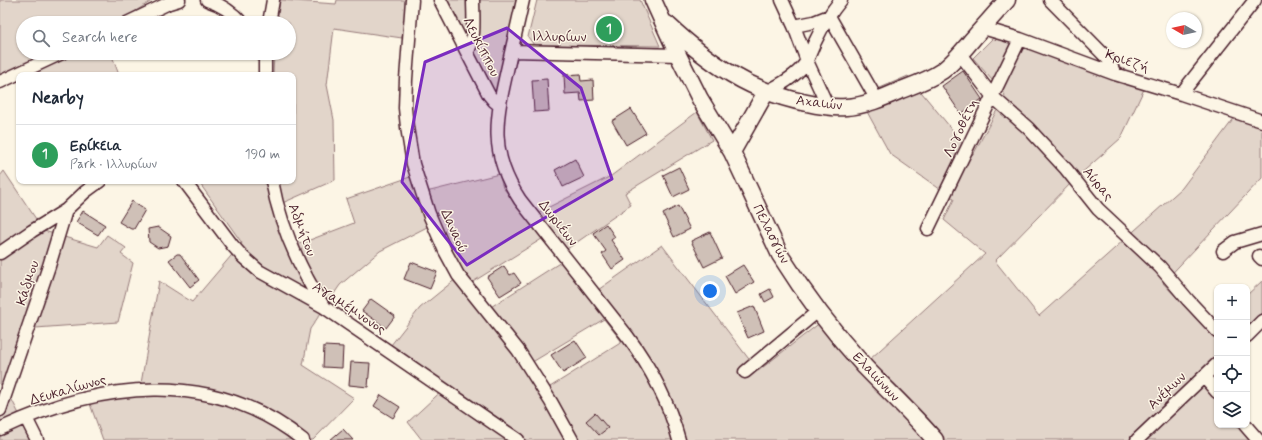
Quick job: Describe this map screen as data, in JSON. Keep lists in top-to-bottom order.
{
  "streets": {
    "main road": ["Αχαιών", "Πελασγών", "Ελαιώνων"],
    "street": [
      "Ιλλυρίων",
      "Λευκίππου",
      "Κριεζή",
      "Λογοθέτη",
      "Αύρας",
      "Δωριέων",
      "Αδμήτου",
      "Δαναού",
      "Κάδμου",
      "Αγαμέμνονος",
      "Δευκαλίωνος",
      "Ανέμων"
    ]
  },
  "crossings": [
    ["Ιλλυρίων", "Δωριέων"],
    ["Ιλλυρίων", "Πελασγών"],
    ["Λευκίππου", "Δωριέων"],
    ["Κριεζή", "Αχαιών"],
    ["Κριεζή", "Λογοθέτη"],
    ["Αχαιών", "Αύρας"],
    ["Αχαιών", "Πελασγών"],
    ["Λογοθέτη", "Αύρας"],
    ["Αδμήτου", "Αγαμέμνονος"],
    ["Πελασγών", "Ελαιώνων"]
  ],
  "north": "left",
  "page": {
    "pins": "1",
    "search": "Search here",
    "heading": "Nearby",
    "list": [
      {
        "mark": "1",
        "name": "Ερίκεια",
        "note": "Park · Ιλλυρίων",
        "value": "190 m"
      }
    ],
    "map_buttons": ["+", "−"]
  }
}
